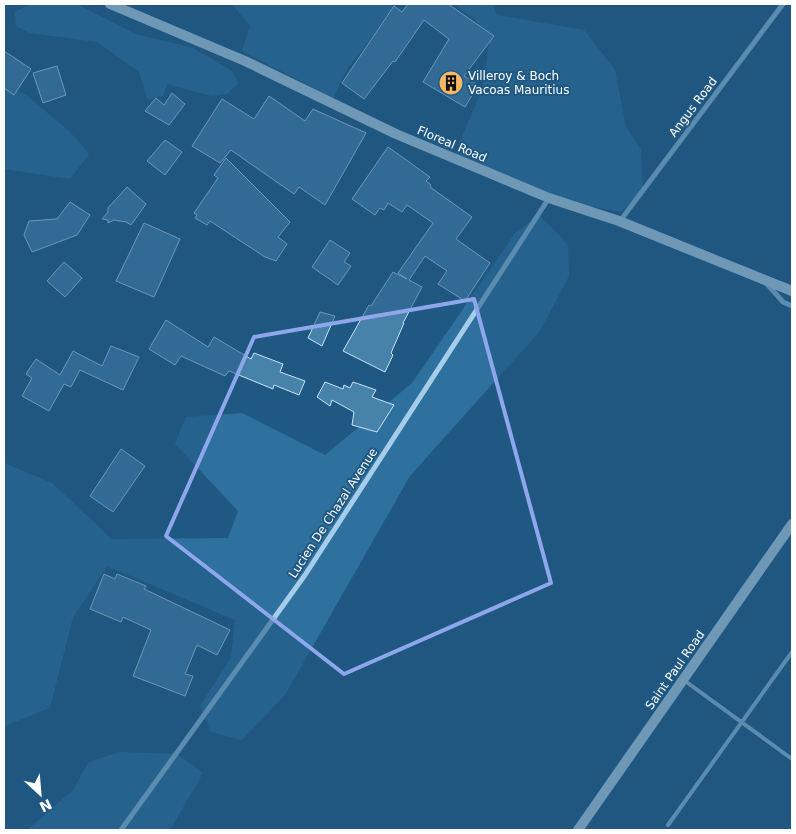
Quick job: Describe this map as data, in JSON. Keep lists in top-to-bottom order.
{
  "streets": {
    "main road": ["Floreal Road", "Saint Paul Road"],
    "street": ["Angus Road", "Lucien De Chazal Avenue"]
  },
  "crossings": [
    ["Angus Road", "Floreal Road"],
    ["Floreal Road", "Lucien De Chazal Avenue"]
  ],
  "places": {
    "building": ["Villeroy & Boch Vacoas Mauritius"]
  },
  "north": "bottom right"
}
